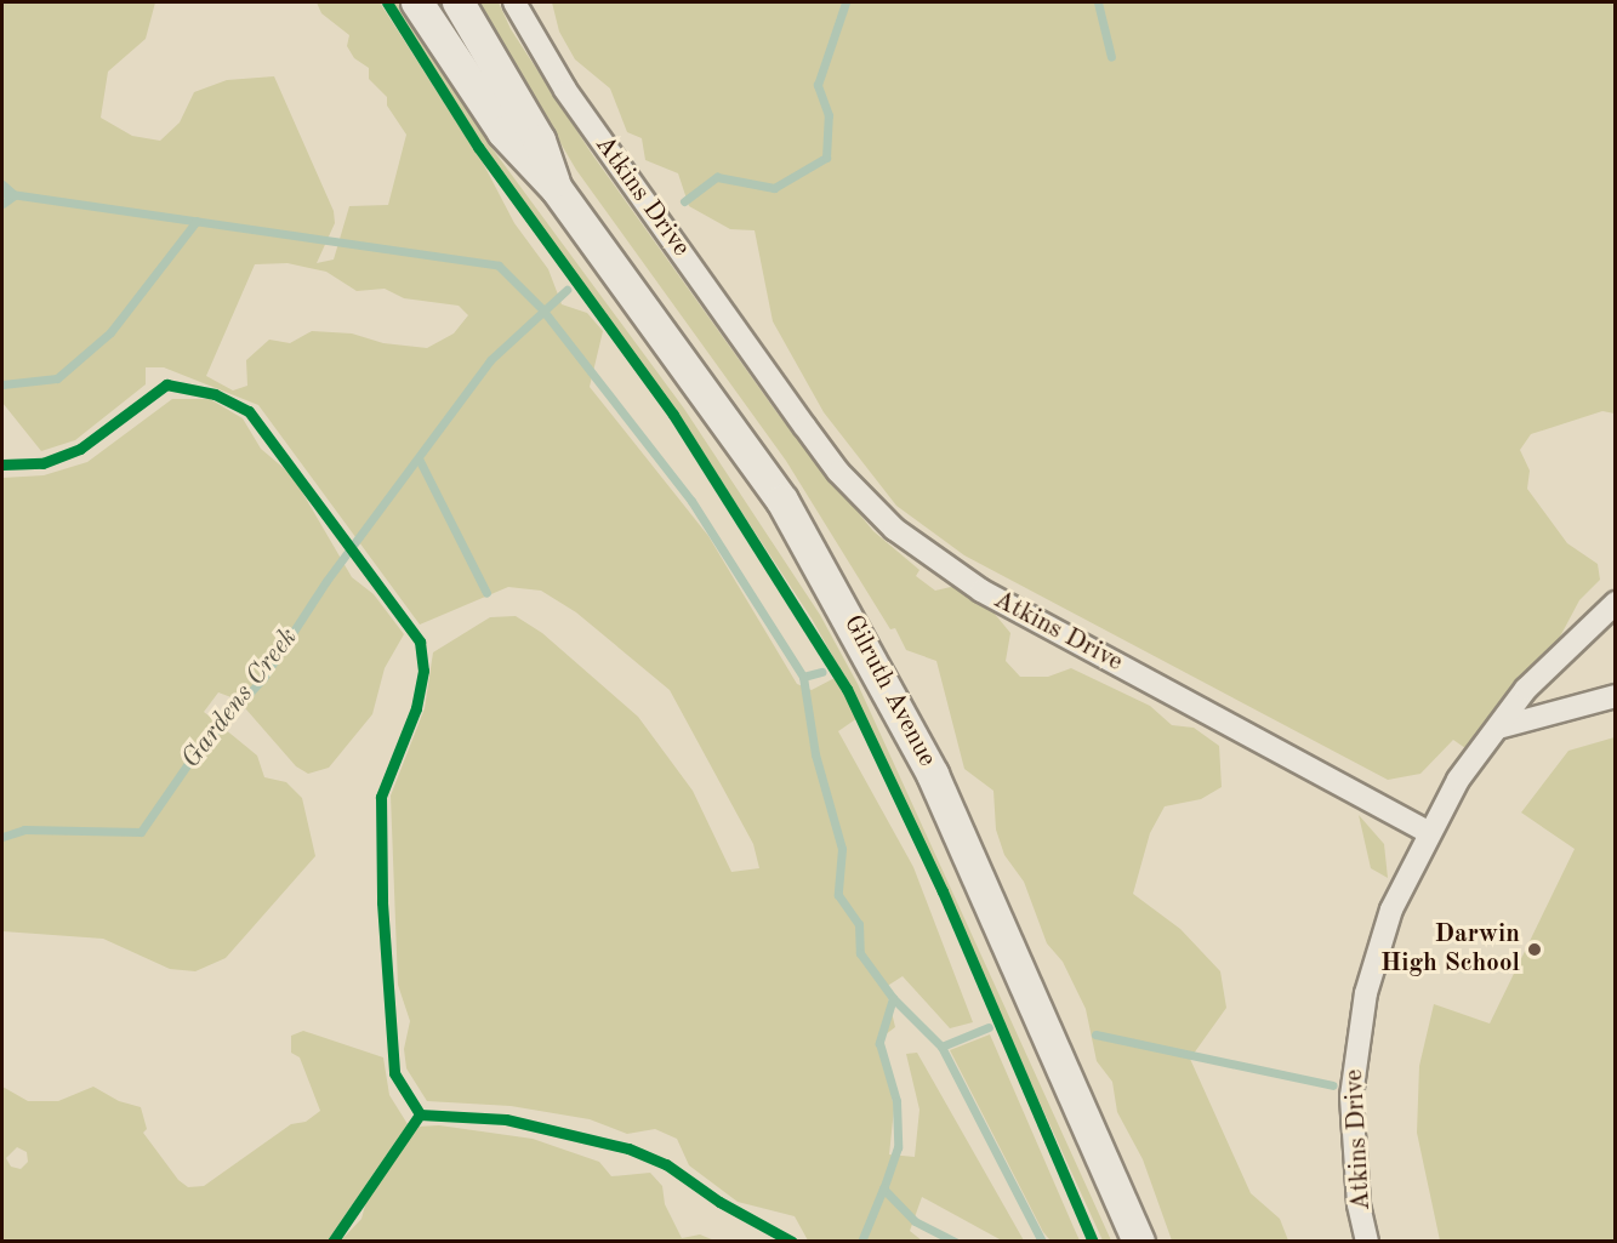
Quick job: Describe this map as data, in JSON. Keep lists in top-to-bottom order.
{
  "streets": {
    "street": ["Atkins Drive", "Gilruth Avenue"]
  },
  "water": ["Gardens Creek"],
  "places": ["Darwin High School"]
}
